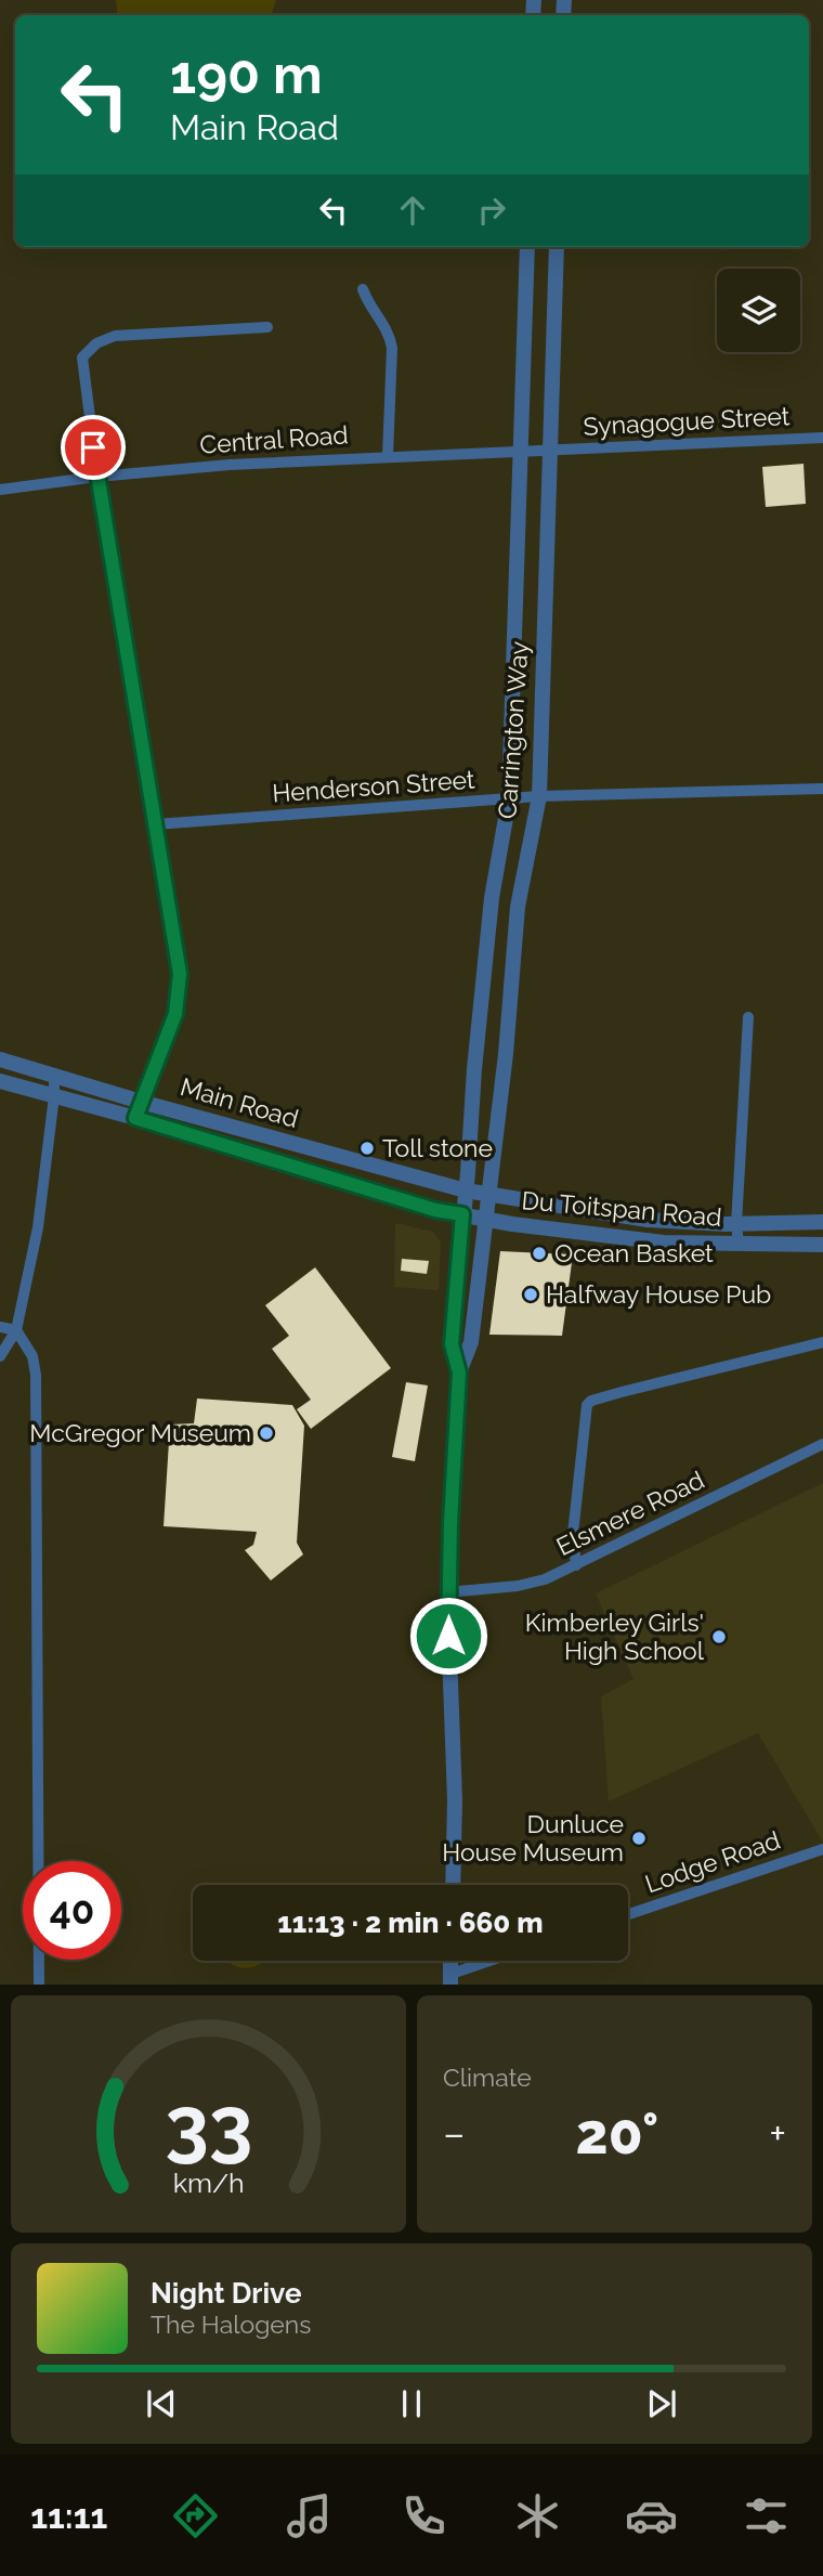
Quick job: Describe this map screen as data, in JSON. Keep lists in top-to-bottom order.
{
  "streets": {
    "street": [
      "Synagogue Street",
      "Central Road",
      "Carrington Way",
      "Henderson Street",
      "Main Road",
      "Du Toitspan Road",
      "Elsmere Road",
      "Lodge Road"
    ]
  },
  "crossings": [
    ["Synagogue Street", "Central Road"],
    ["Synagogue Street", "Carrington Way"],
    ["Central Road", "Carrington Way"],
    ["Carrington Way", "Henderson Street"],
    ["Carrington Way", "Main Road"],
    ["Carrington Way", "Du Toitspan Road"],
    ["Main Road", "Du Toitspan Road"]
  ],
  "places": [
    "Toll stone",
    "Ocean Basket",
    "Halfway House Pub",
    "McGregor Museum",
    "Kimberley Girls' High School",
    "Dunluce House Museum"
  ],
  "page": {
    "turn": ["190 m", "Main Road"],
    "limit": "40",
    "trip": "11:13 · 2 min · 660 m",
    "tile": "Climate",
    "heat": ["−", "20°", "+"],
    "song": ["Night Drive", "The Halogens"],
    "tabs": "11:11",
    "gauge": ["33", "km/h"]
  }
}
